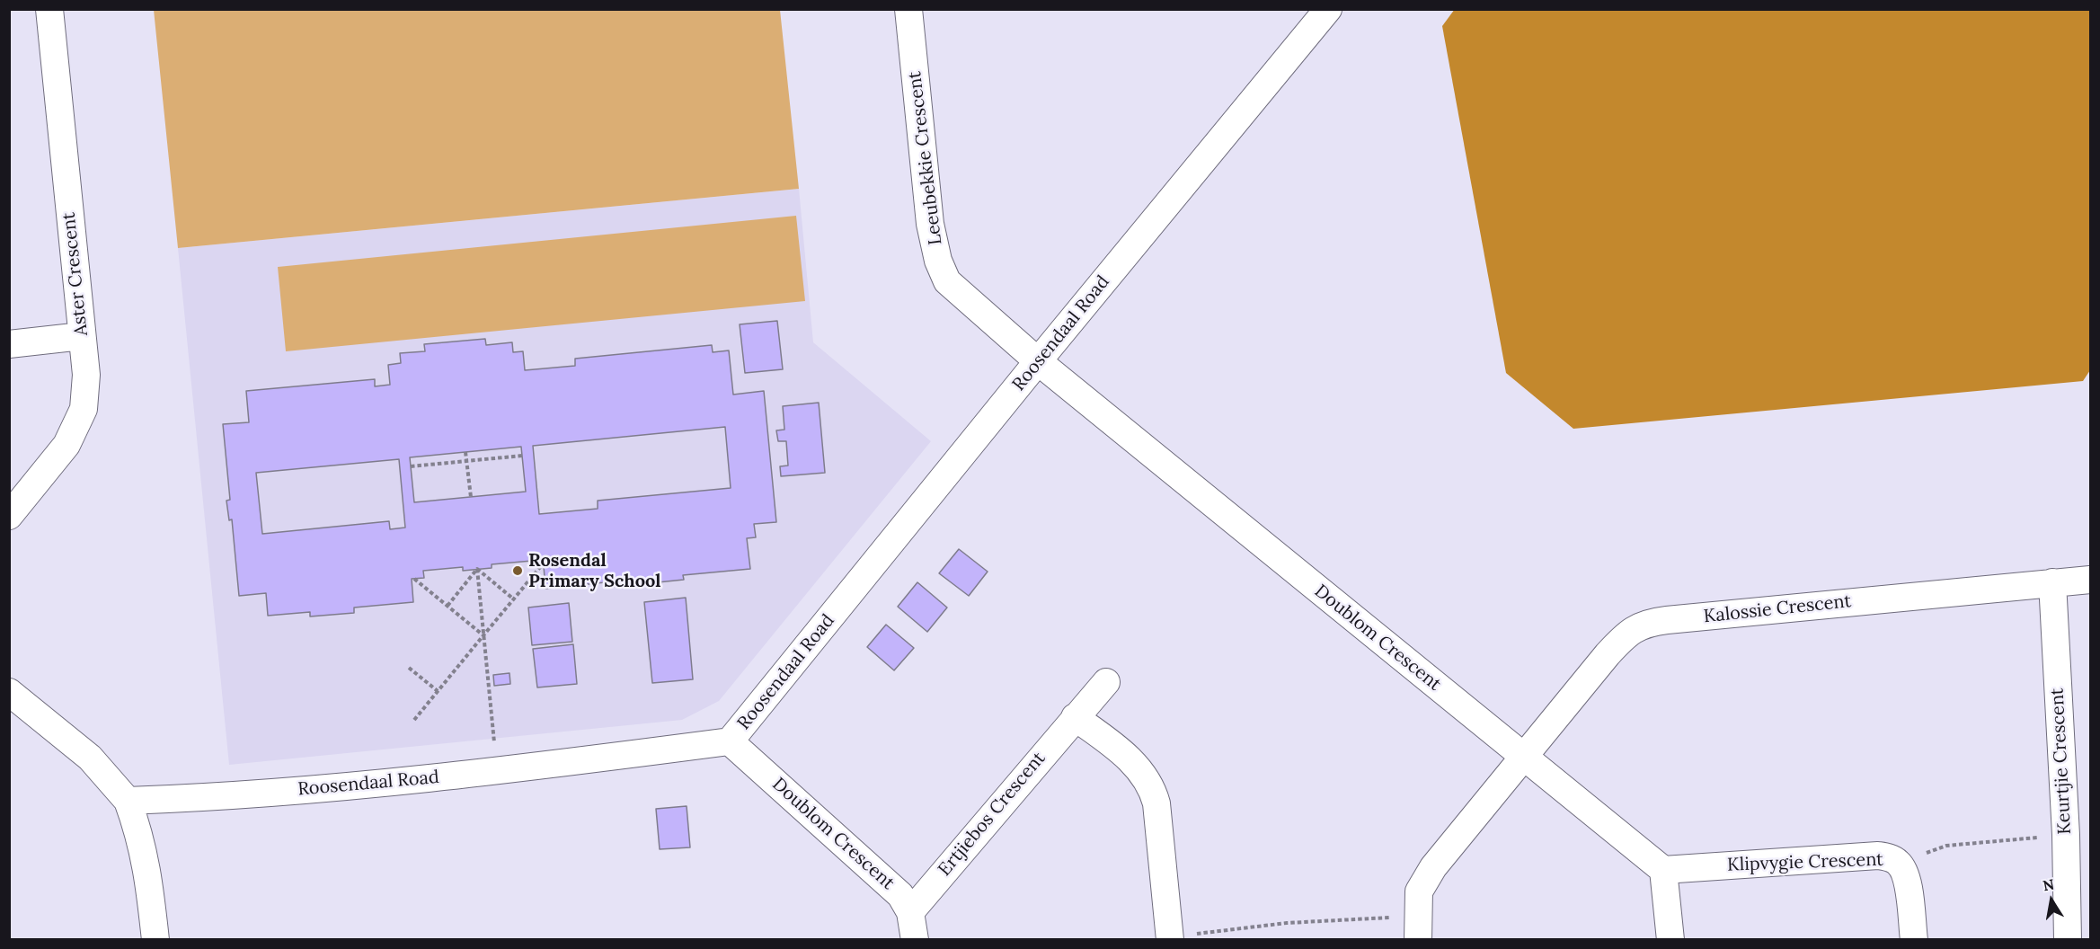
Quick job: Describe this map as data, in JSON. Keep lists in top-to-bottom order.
{
  "streets": {
    "street": [
      "Leeubekkie Crescent",
      "Aster Crescent",
      "Roosendaal Road",
      "Kalossie Crescent",
      "Doublom Crescent",
      "Keurtjie Crescent",
      "Ertjiebos Crescent",
      "Klipvygie Crescent"
    ]
  },
  "crossings": [
    ["Leeubekkie Crescent", "Roosendaal Road"],
    ["Leeubekkie Crescent", "Doublom Crescent"],
    ["Roosendaal Road", "Doublom Crescent"],
    ["Kalossie Crescent", "Doublom Crescent"],
    ["Kalossie Crescent", "Keurtjie Crescent"],
    ["Doublom Crescent", "Ertjiebos Crescent"],
    ["Doublom Crescent", "Klipvygie Crescent"]
  ],
  "places": ["Rosendal Primary School"],
  "north": "top"
}
